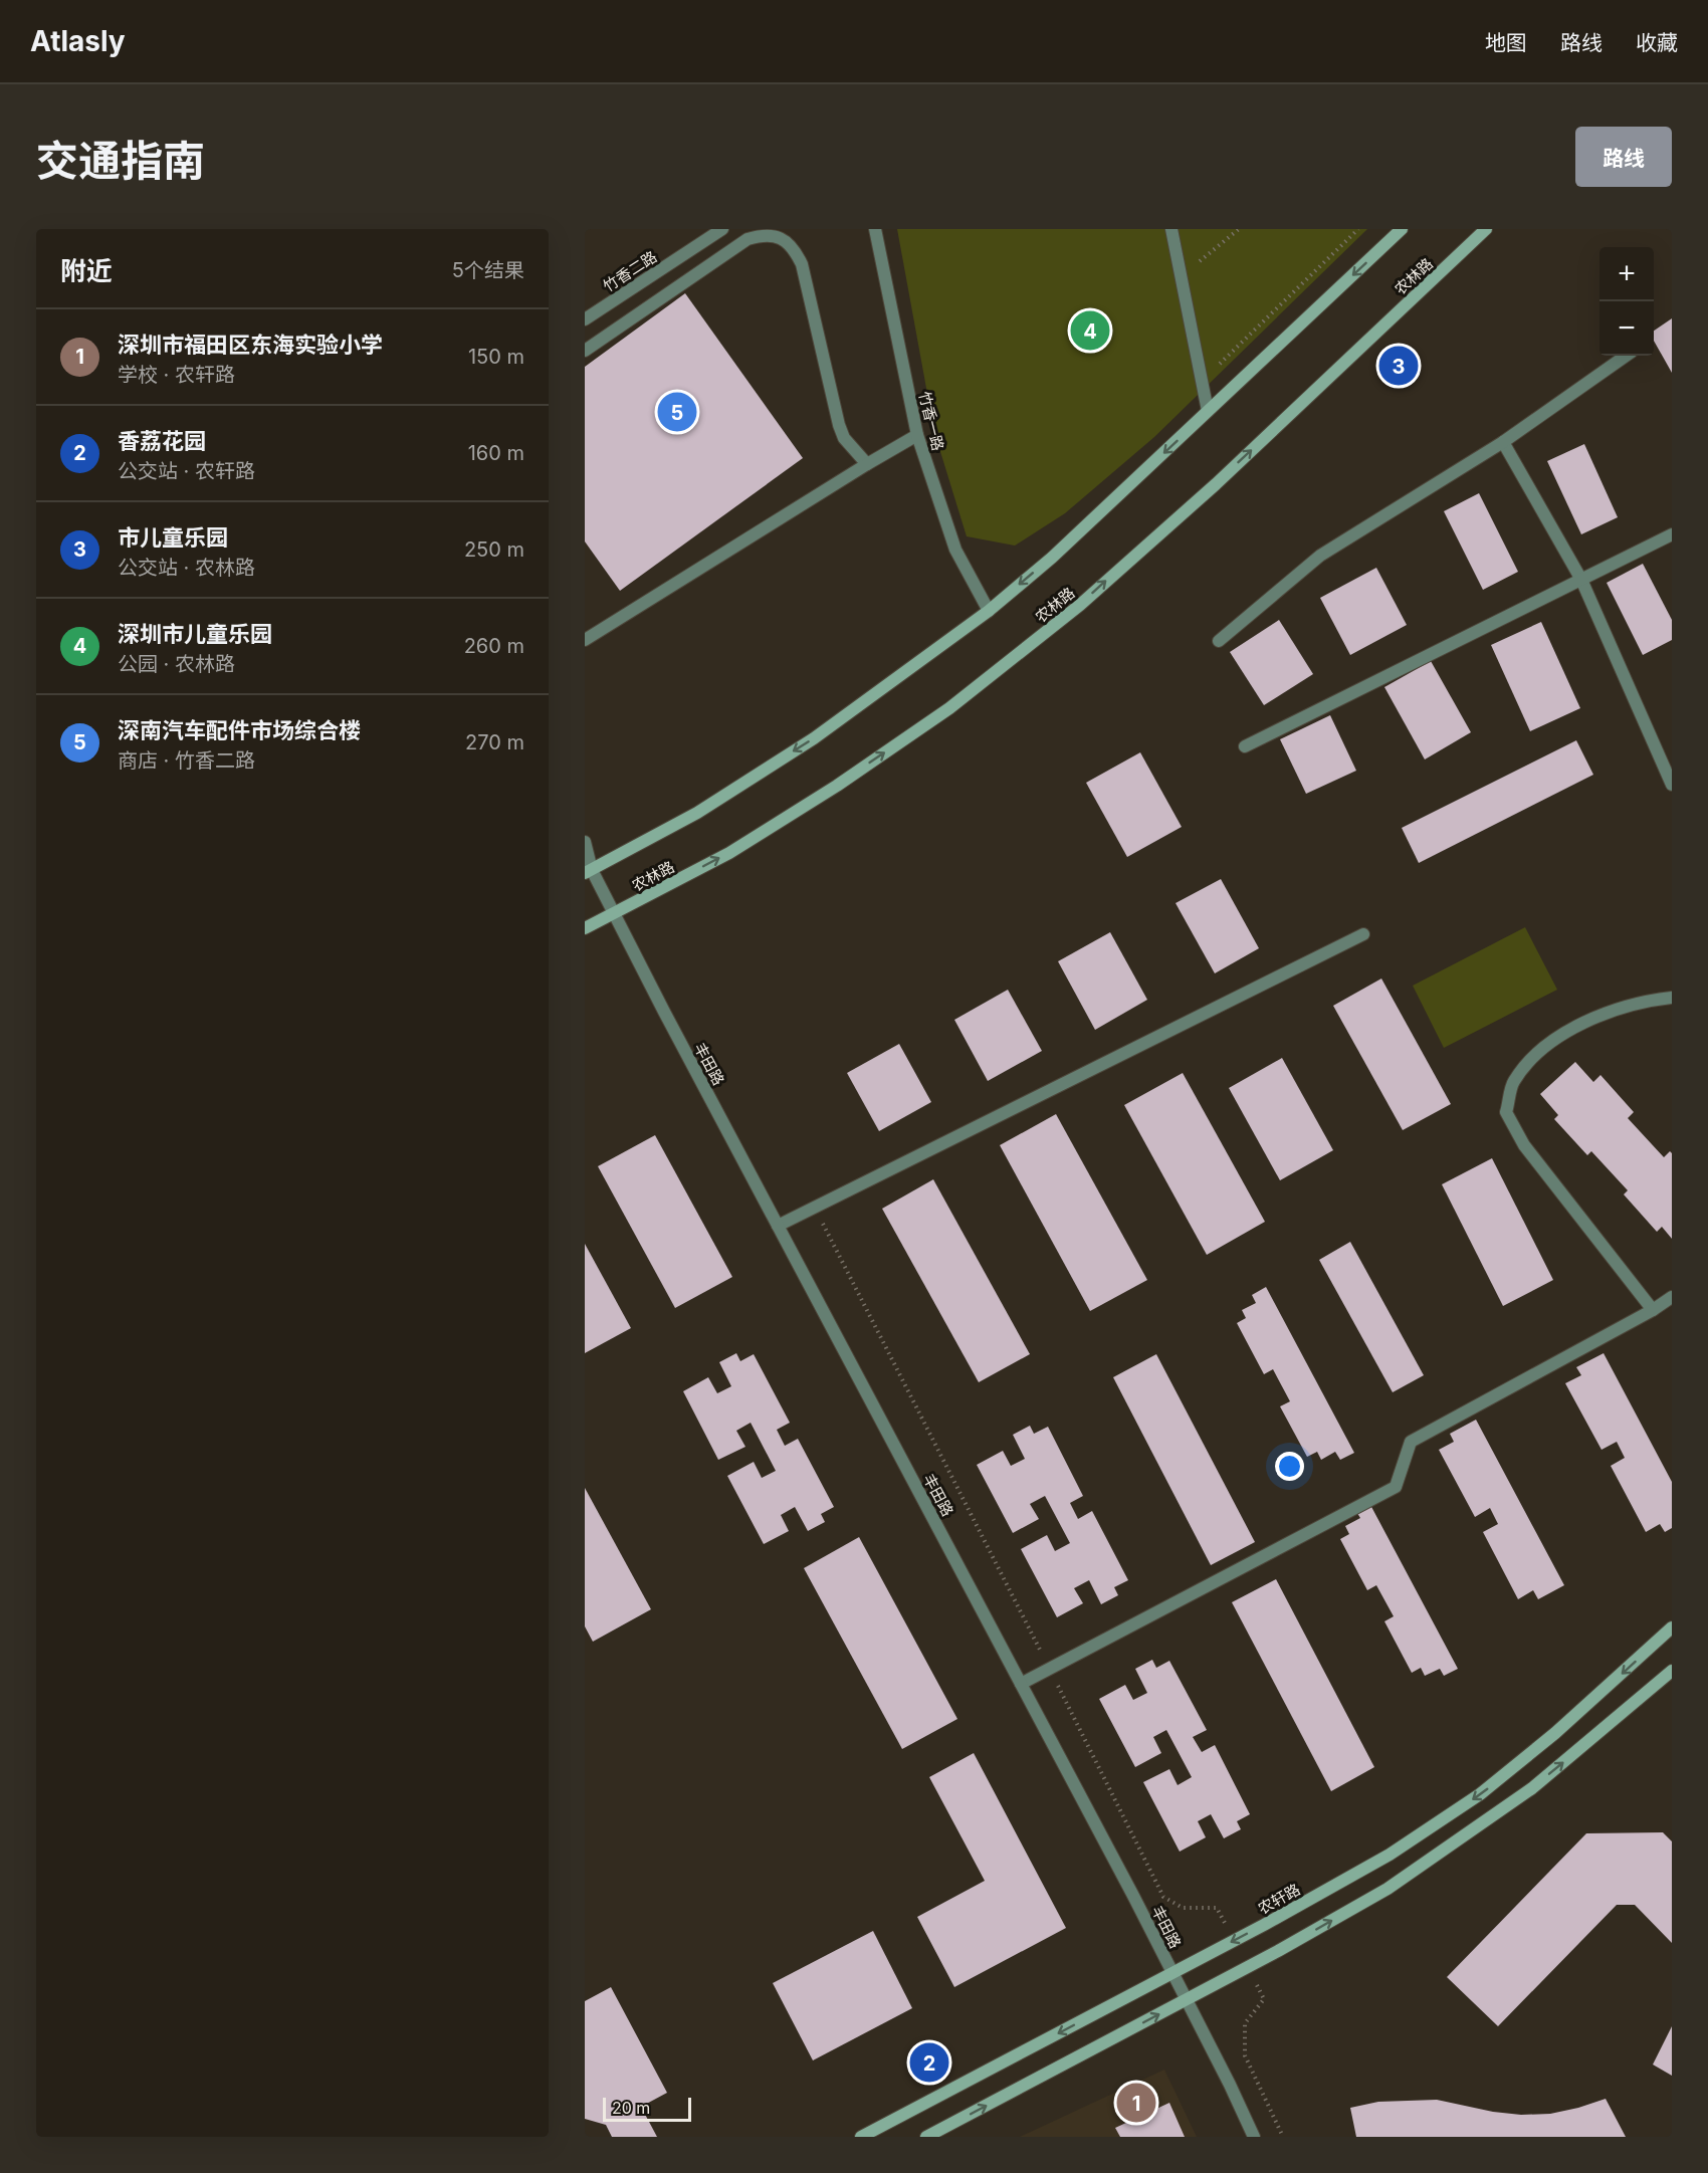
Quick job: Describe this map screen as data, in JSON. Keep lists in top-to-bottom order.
{
  "streets": {
    "main road": ["农林路", "农轩路"],
    "street": ["竹香二路", "竹香一路", "丰田路"]
  },
  "crossings": [
    ["农林路", "丰田路"],
    ["丰田路", "农轩路"]
  ],
  "scale_bar": "20 m",
  "page": {
    "header": "Atlasly",
    "nav": ["地图", "路线", "收藏"],
    "title": "交通指南",
    "buttons": "路线",
    "heading": ["附近", "5个结果"],
    "map_buttons": ["+", "−"],
    "list": [
      {
        "mark": "1",
        "name": "深圳市福田区东海实验小学",
        "note": "学校 · 农轩路",
        "value": "150 m"
      },
      {
        "mark": "2",
        "name": "香荔花园",
        "note": "公交站 · 农轩路",
        "value": "160 m"
      },
      {
        "mark": "3",
        "name": "市儿童乐园",
        "note": "公交站 · 农林路",
        "value": "250 m"
      },
      {
        "mark": "4",
        "name": "深圳市儿童乐园",
        "note": "公园 · 农林路",
        "value": "260 m"
      },
      {
        "mark": "5",
        "name": "深南汽车配件市场综合楼",
        "note": "商店 · 竹香二路",
        "value": "270 m"
      }
    ],
    "pins": [
      "4",
      "3",
      "5",
      "2",
      "1"
    ],
    "scale": "20 m"
  }
}
